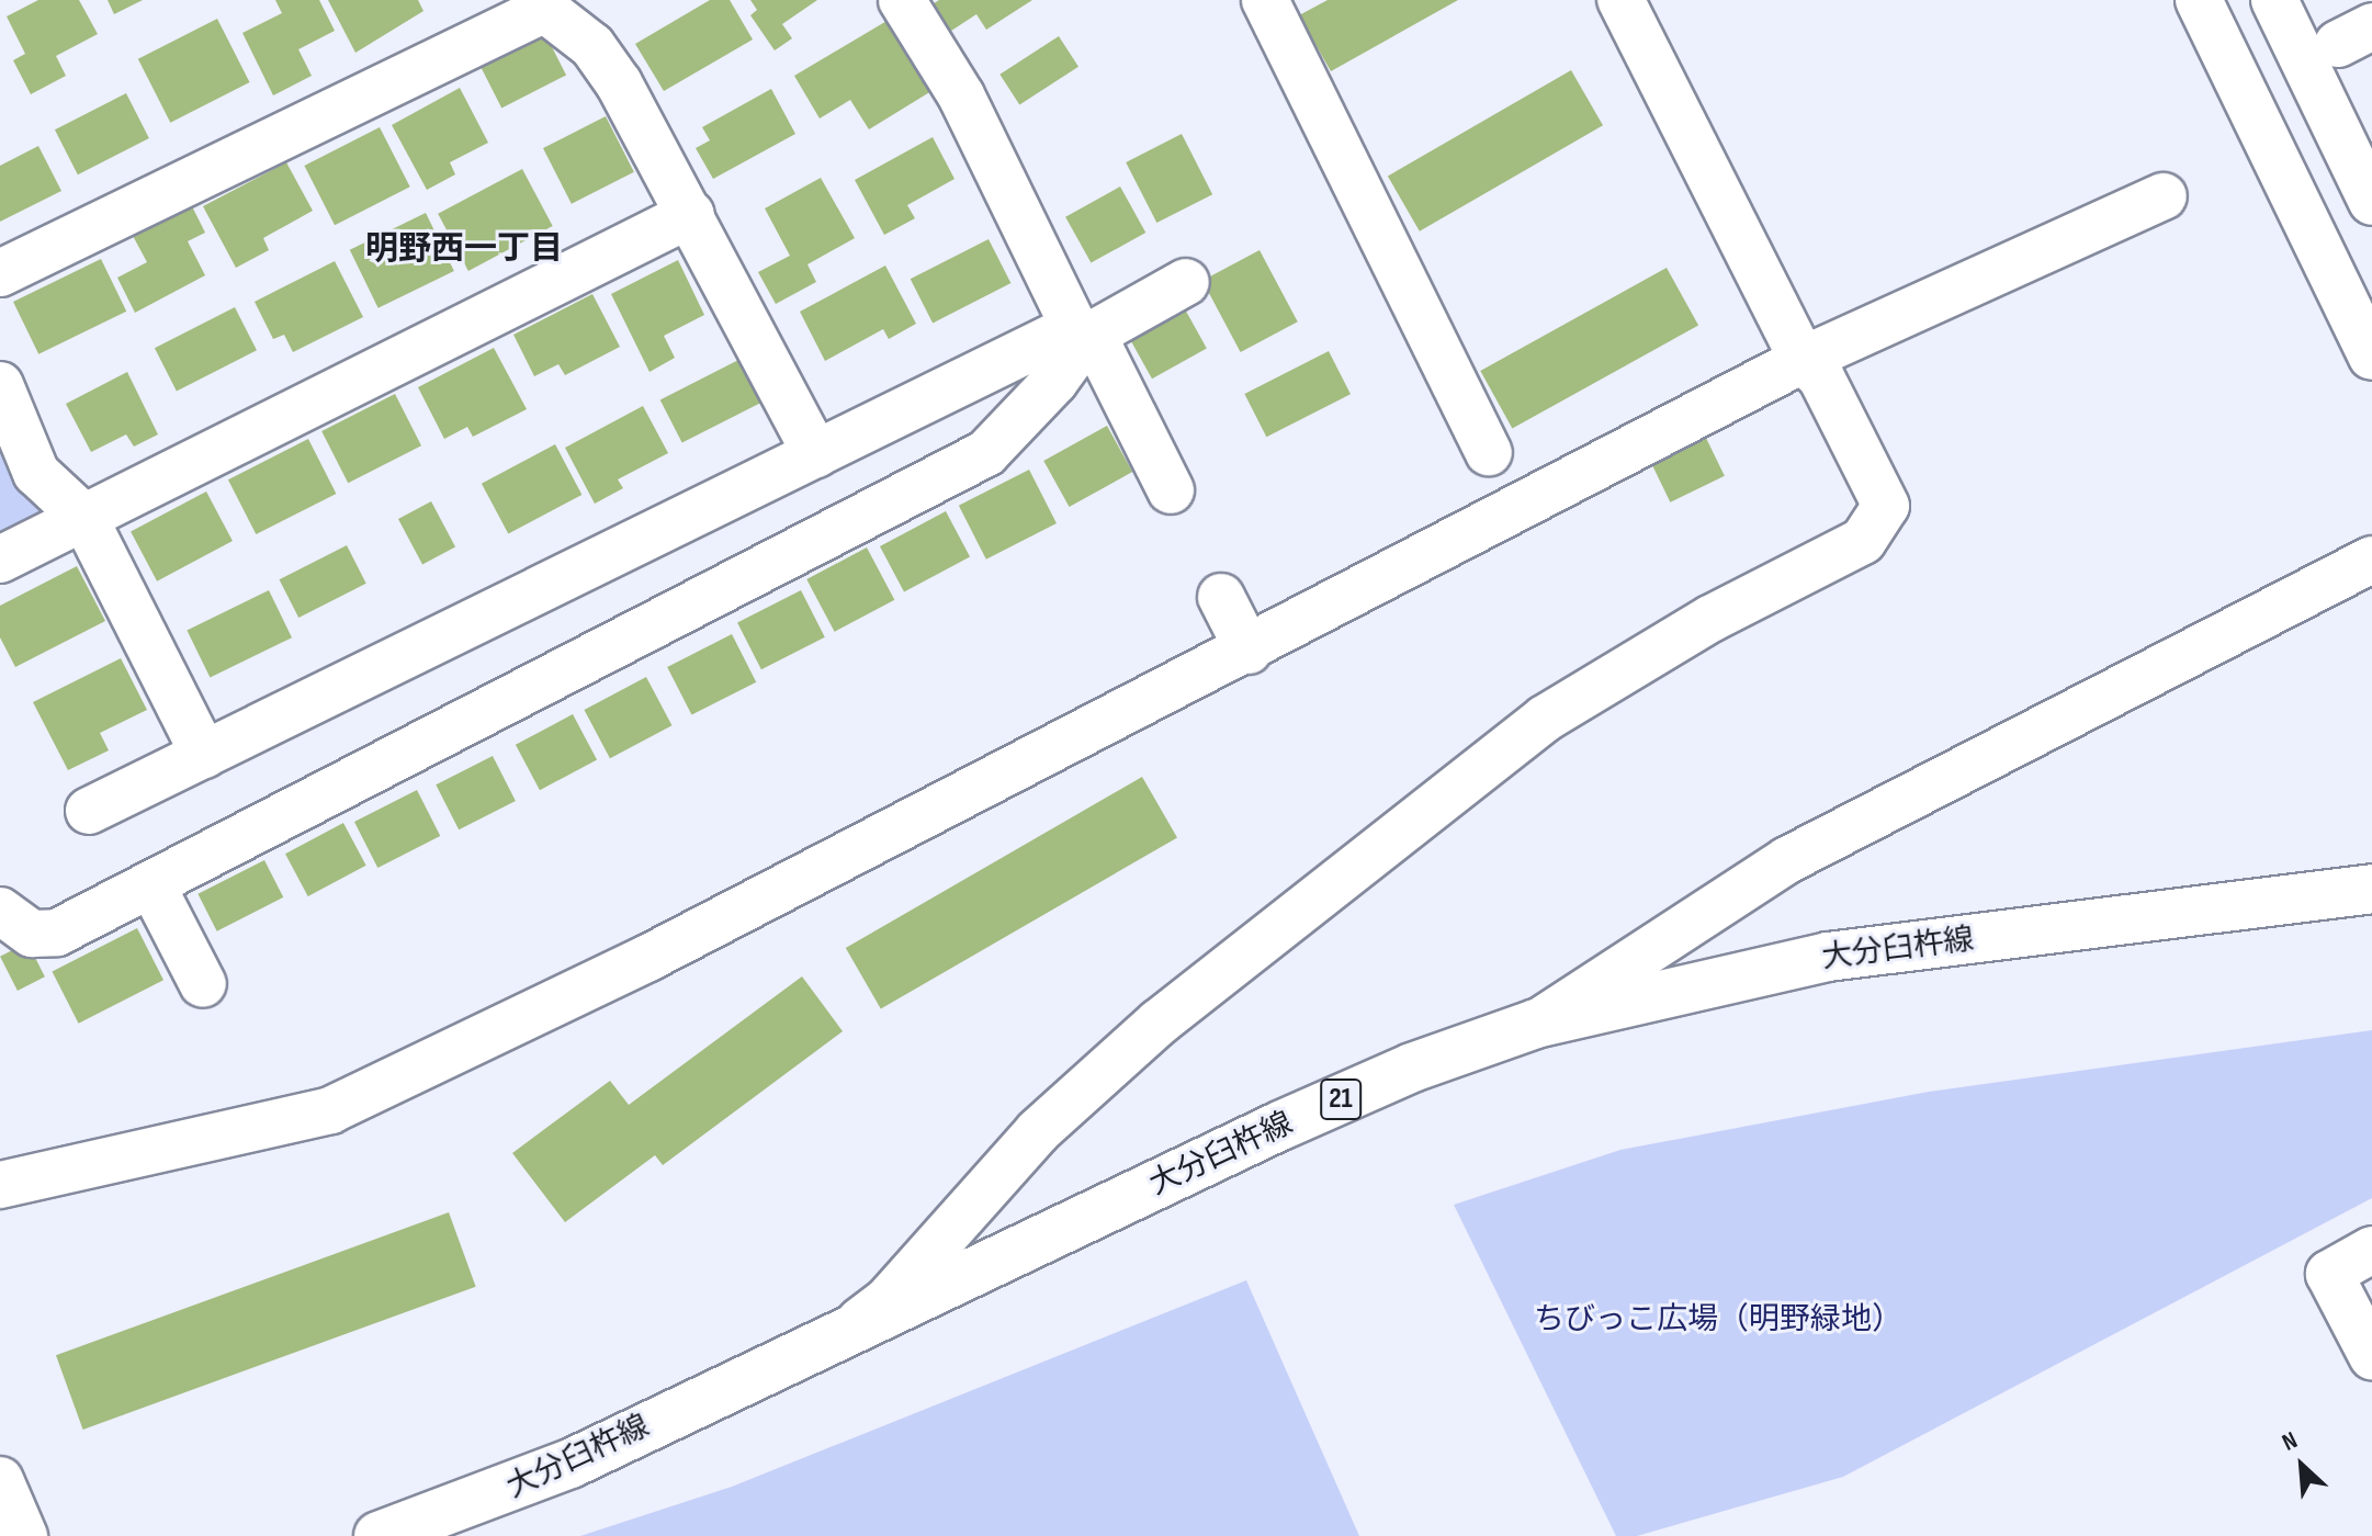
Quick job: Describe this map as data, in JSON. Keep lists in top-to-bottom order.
{
  "streets": {
    "main road": ["大分臼杵線", "21"]
  },
  "districts": ["明野西一丁目"],
  "parks": ["ちびっこ広場（明野緑地）"],
  "north": "top left"
}
